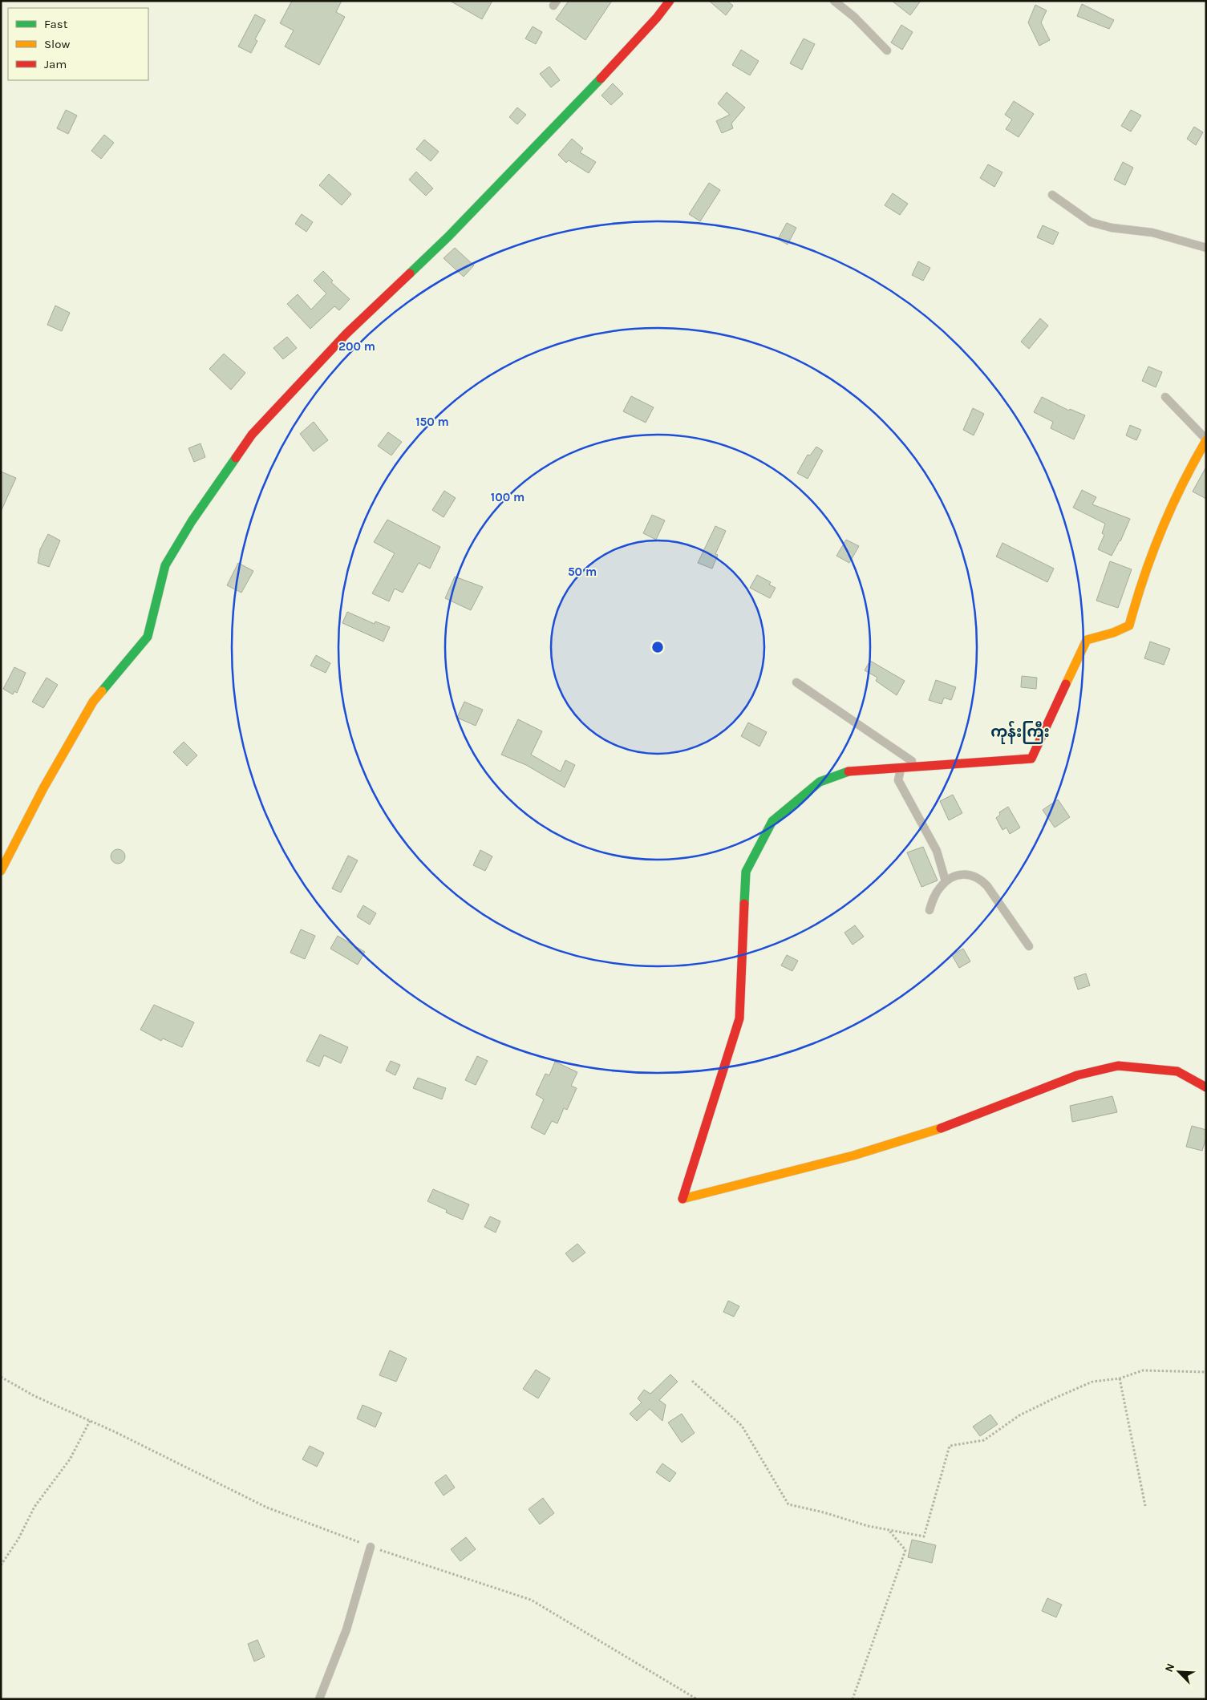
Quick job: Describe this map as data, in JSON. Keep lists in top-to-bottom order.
{
  "districts": ["ကုန်းကြီး"],
  "legend": ["Fast", "Slow", "Jam"],
  "north": "top left",
  "rings": [
    "200 m",
    "150 m",
    "100 m",
    "50 m"
  ]
}
